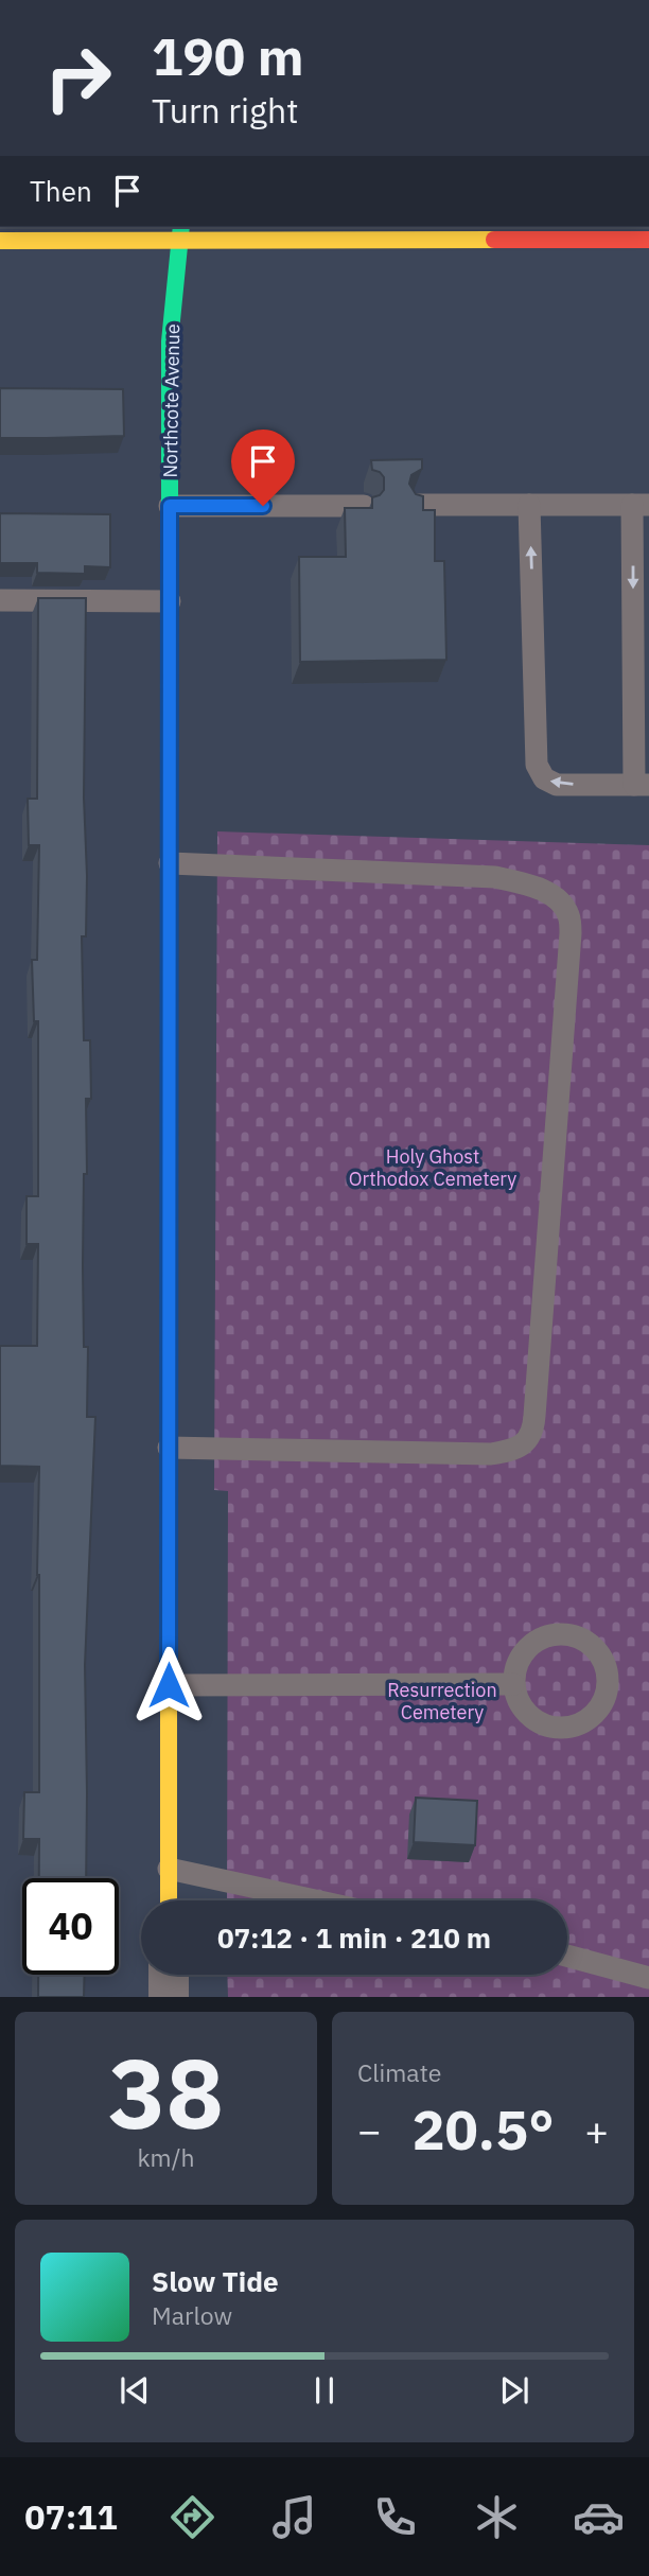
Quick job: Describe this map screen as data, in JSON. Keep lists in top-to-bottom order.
{
  "streets": {
    "street": ["Northcote Avenue"]
  },
  "parks": ["Holy Ghost Orthodox Cemetery", "Resurrection Cemetery"],
  "page": {
    "turn": ["190 m", "Turn right"],
    "then": "Then",
    "limit": "40",
    "trip": "07:12 · 1 min · 210 m",
    "tile": [
      ["38", "km/h"],
      "Climate"
    ],
    "heat": ["−", "20.5°", "+"],
    "song": ["Slow Tide", "Marlow"],
    "tabs": "07:11"
  }
}
